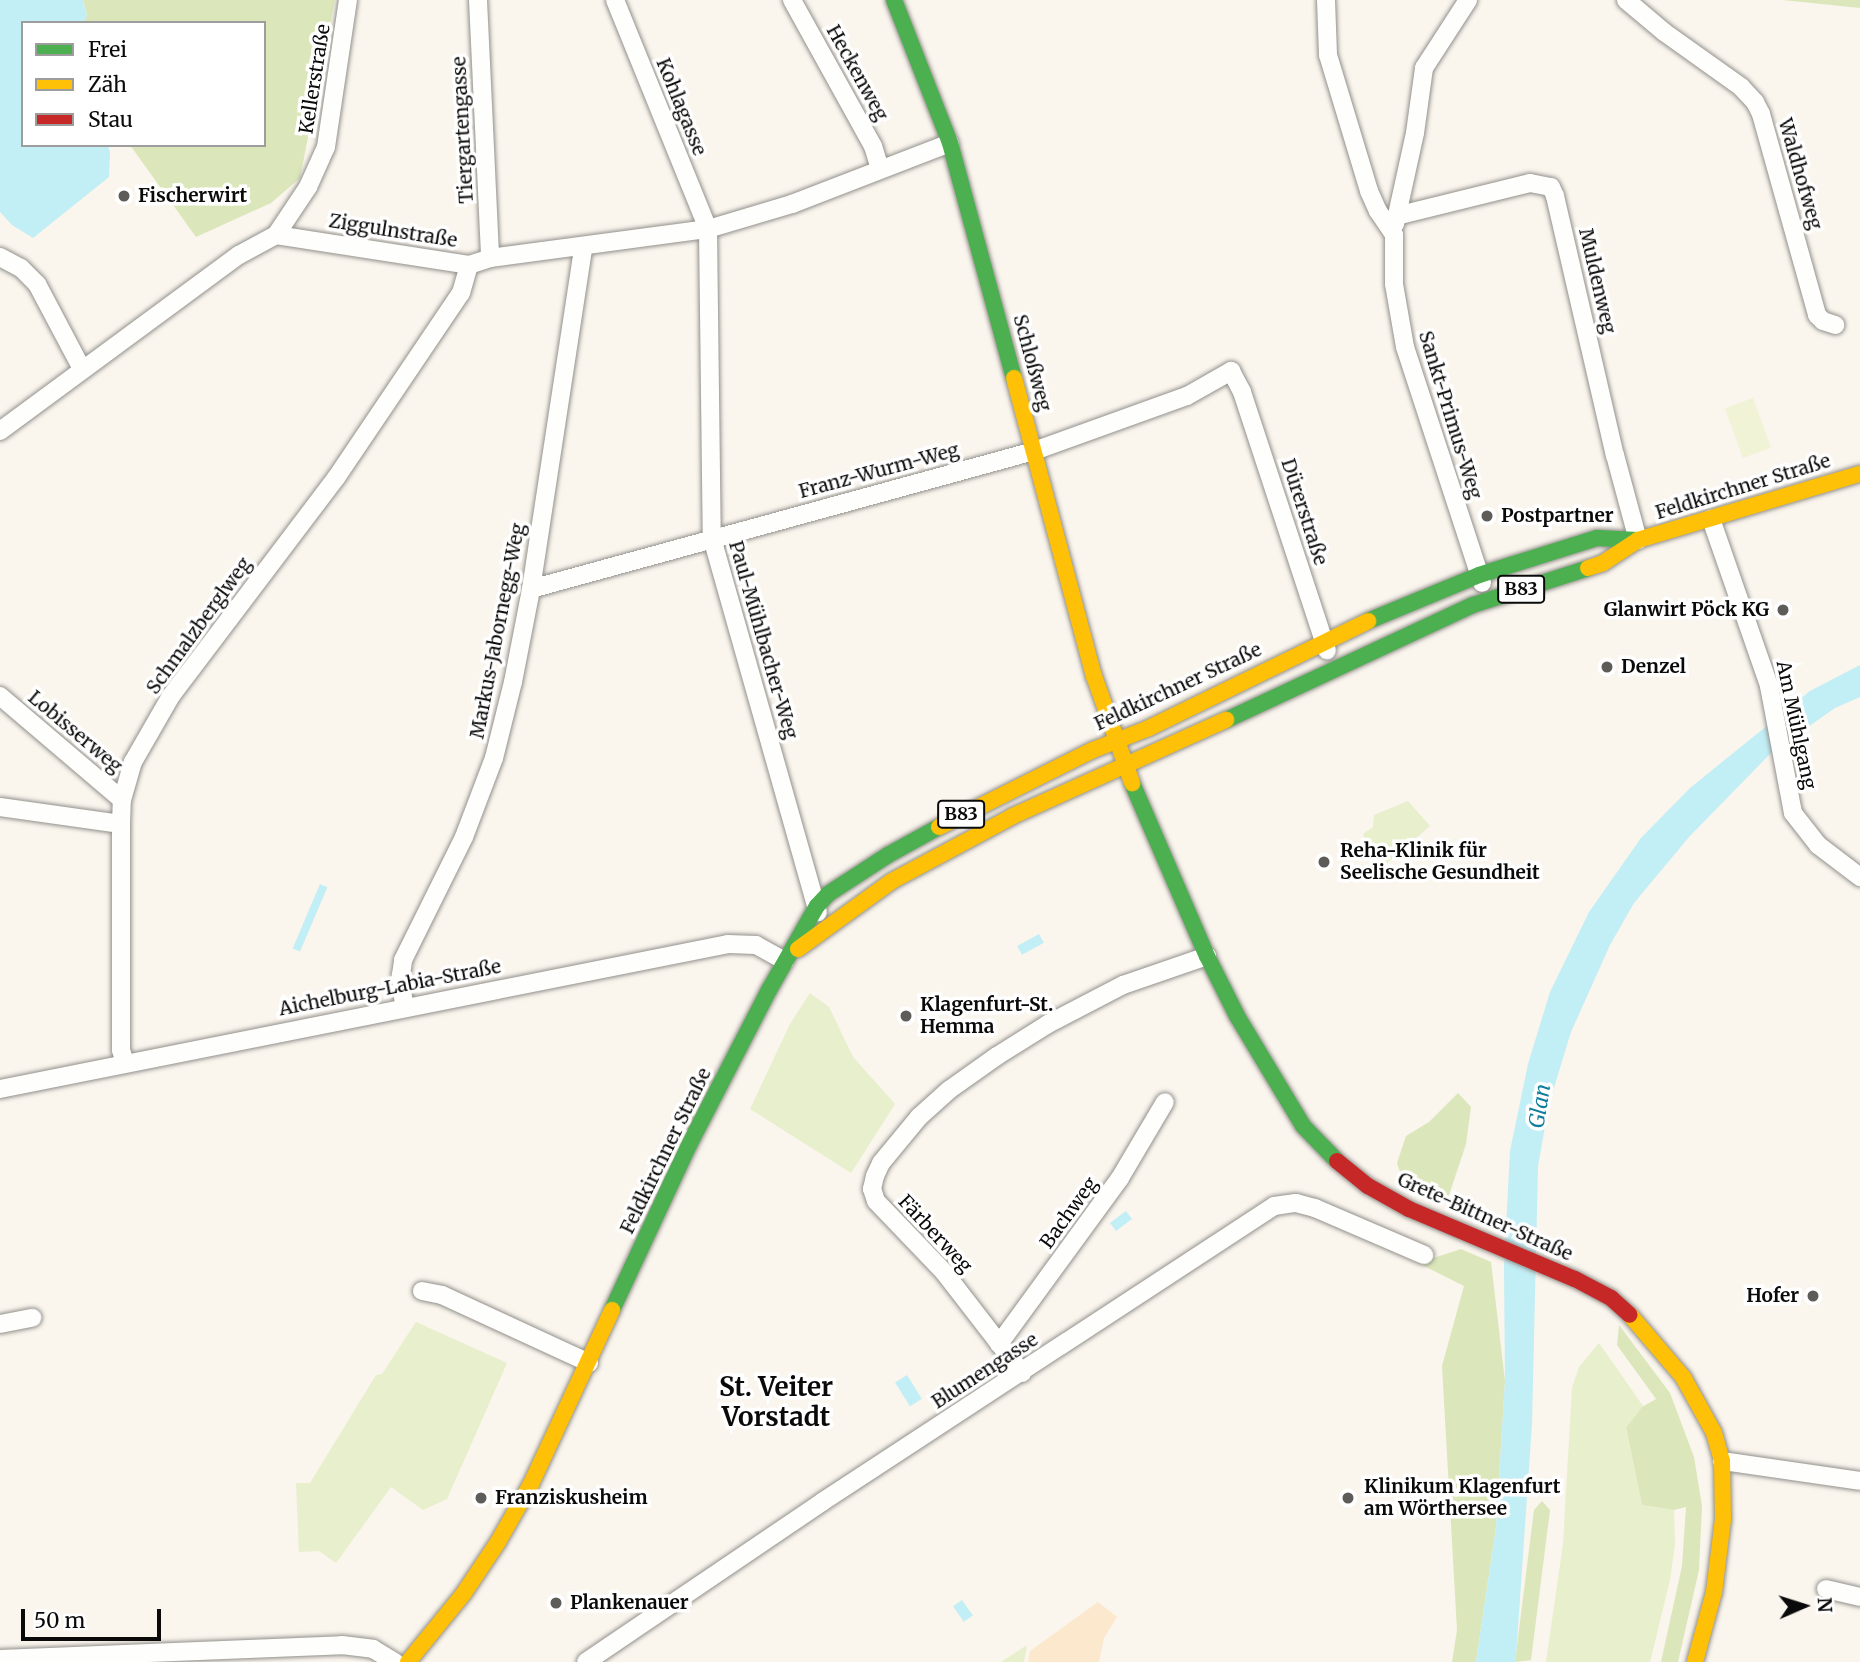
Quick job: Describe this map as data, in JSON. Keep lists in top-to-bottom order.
{
  "streets": {
    "main road": [
      "Schloßweg",
      "Feldkirchner Straße",
      "B83",
      "Grete-Bittner-Straße"
    ],
    "street": [
      "Heckenweg",
      "Kellerstraße",
      "Kohlagasse",
      "Tiergartengasse",
      "Waldhofweg",
      "Ziggulnstraße",
      "Muldenweg",
      "Sankt-Primus-Weg",
      "Franz-Wurm-Weg",
      "Dürerstraße",
      "Schmalzberglweg",
      "Markus-Jabornegg-Weg",
      "Paul-Mühlbacher-Weg",
      "Am Mühlgang",
      "Lobisserweg",
      "Aichelburg-Labia-Straße",
      "Bachweg",
      "Färberweg",
      "Blumengasse"
    ]
  },
  "crossings": [
    ["Heckenweg", "Ziggulnstraße"],
    ["Kellerstraße", "Ziggulnstraße"],
    ["Kohlagasse", "Ziggulnstraße"],
    ["Kohlagasse", "Paul-Mühlbacher-Weg"],
    ["Tiergartengasse", "Ziggulnstraße"],
    ["Ziggulnstraße", "Schloßweg"],
    ["Ziggulnstraße", "Schmalzberglweg"],
    ["Ziggulnstraße", "Markus-Jabornegg-Weg"],
    ["Ziggulnstraße", "Paul-Mühlbacher-Weg"],
    ["Muldenweg", "Feldkirchner Straße"],
    ["Schloßweg", "Franz-Wurm-Weg"],
    ["Schloßweg", "Feldkirchner Straße"],
    ["Schloßweg", "Grete-Bittner-Straße"],
    ["Sankt-Primus-Weg", "Feldkirchner Straße"],
    ["Franz-Wurm-Weg", "Dürerstraße"],
    ["Franz-Wurm-Weg", "Markus-Jabornegg-Weg"],
    ["Franz-Wurm-Weg", "Paul-Mühlbacher-Weg"],
    ["Feldkirchner Straße", "Dürerstraße"],
    ["Feldkirchner Straße", "Paul-Mühlbacher-Weg"],
    ["Feldkirchner Straße", "Am Mühlgang"],
    ["Feldkirchner Straße", "Aichelburg-Labia-Straße"],
    ["Feldkirchner Straße", "Grete-Bittner-Straße"],
    ["Schmalzberglweg", "Lobisserweg"],
    ["Schmalzberglweg", "Aichelburg-Labia-Straße"],
    ["Markus-Jabornegg-Weg", "Aichelburg-Labia-Straße"],
    ["Bachweg", "Färberweg"],
    ["Grete-Bittner-Straße", "Färberweg"],
    ["Färberweg", "Blumengasse"]
  ],
  "districts": ["St. Veiter Vorstadt"],
  "water": ["Glan"],
  "places": [
    "Fischerwirt",
    "Postpartner",
    "Glanwirt Pöck KG",
    "Denzel",
    "Reha-Klinik für Seelische Gesundheit",
    "Klagenfurt-St. Hemma",
    "Hofer",
    "Franziskusheim",
    "Klinikum Klagenfurt am Wörthersee",
    "Plankenauer"
  ],
  "legend": ["Frei", "Zäh", "Stau"],
  "scale_bar": "50 m",
  "north": "right"
}
